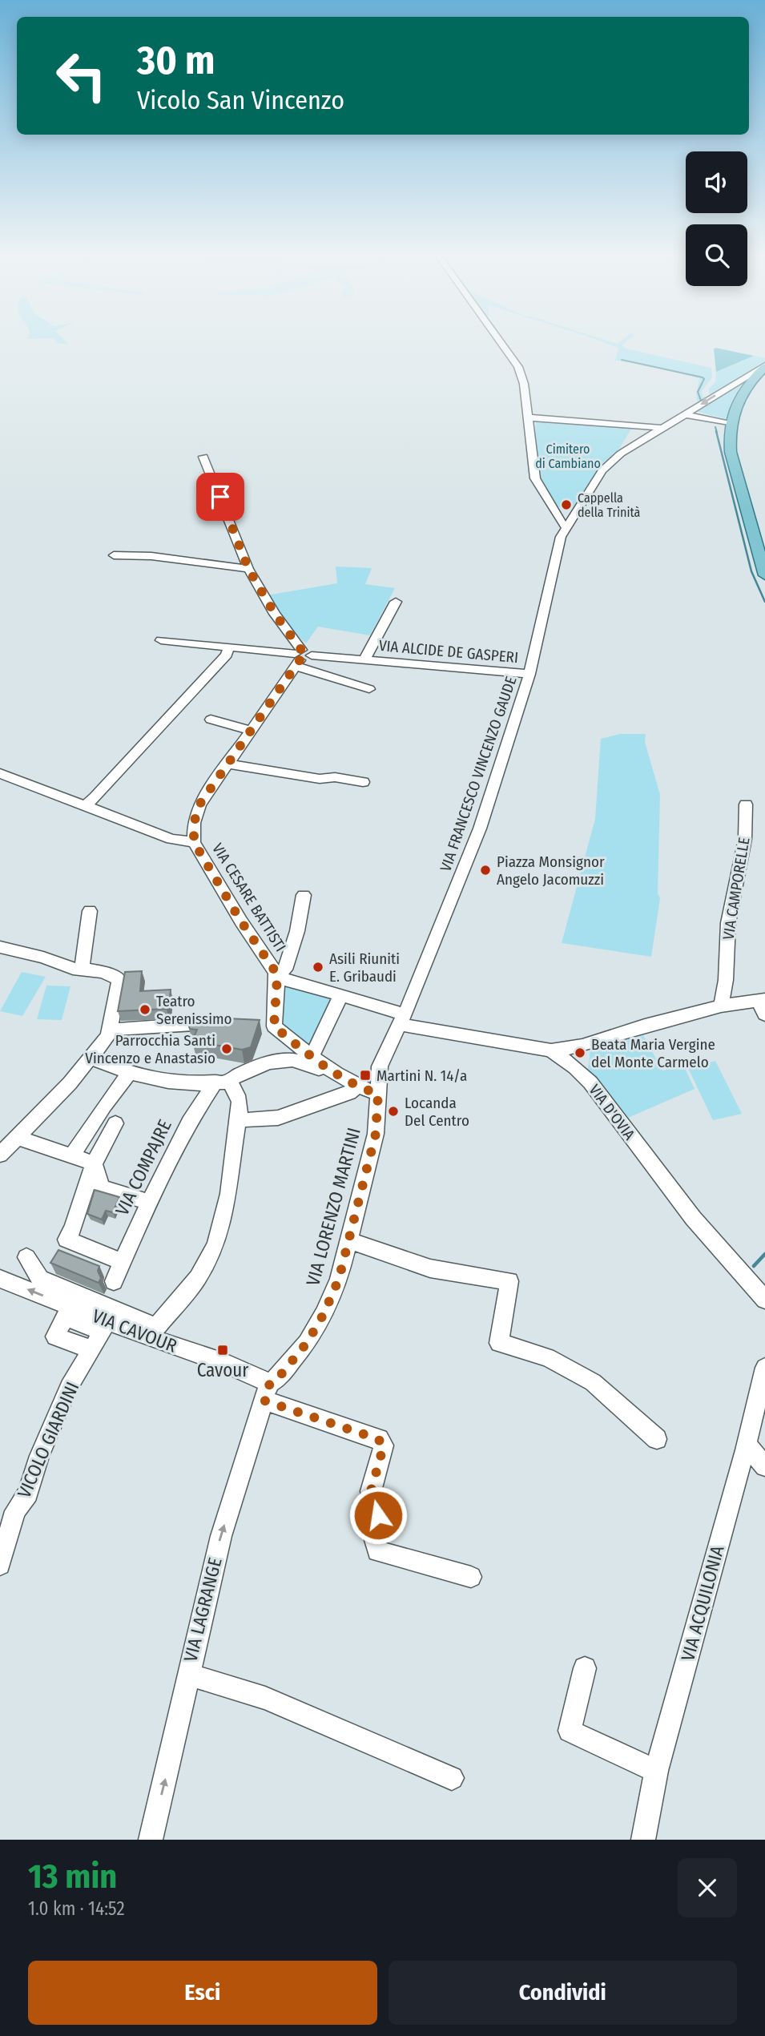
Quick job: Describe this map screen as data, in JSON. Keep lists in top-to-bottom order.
{
  "streets": {
    "street": [
      "VIA ALCIDE DE GASPERI",
      "VIA FRANCESCO VINCENZO GAUDE",
      "VIA CAMPORELLE",
      "VIA CESARE BATTISTI",
      "VIA D'OVIA",
      "VIA COMPAJRE",
      "VIA LORENZO MARTINI",
      "VIA CAVOUR",
      "VICOLO GIARDINI",
      "VIA ACQUILONIA",
      "VIA LAGRANGE"
    ]
  },
  "crossings": [
    ["VIA ALCIDE DE GASPERI", "VIA FRANCESCO VINCENZO GAUDE"],
    ["VIA ALCIDE DE GASPERI", "VIA CESARE BATTISTI"],
    ["VIA FRANCESCO VINCENZO GAUDE", "VIA D'OVIA"],
    ["VIA FRANCESCO VINCENZO GAUDE", "VIA LORENZO MARTINI"],
    ["VIA CESARE BATTISTI", "VIA D'OVIA"],
    ["VIA D'OVIA", "VIA LORENZO MARTINI"],
    ["VIA LORENZO MARTINI", "VIA CAVOUR"],
    ["VIA LORENZO MARTINI", "VIA LAGRANGE"],
    ["VIA CAVOUR", "VICOLO GIARDINI"],
    ["VIA CAVOUR", "VIA LAGRANGE"]
  ],
  "one_way": ["VIA LAGRANGE"],
  "parks": ["Cimitero di Cambiano"],
  "places": {
    "other": [
      "Cappella della Trinità",
      "Piazza Monsignor Angelo Jacomuzzi",
      "Asili Riuniti E. Gribaudi",
      "Teatro Serenissimo",
      "Parrocchia Santi Vincenzo e Anastasio",
      "Beata Maria Vergine del Monte Carmelo",
      "Locanda Del Centro"
    ],
    "transit": ["Martini N. 14/a", "Cavour"]
  },
  "page": {
    "turn": ["30 m", "Vicolo San Vincenzo"],
    "heading": ["13 min", "1.0 km · 14:52"],
    "buttons": ["Esci", "Condividi"]
  }
}
